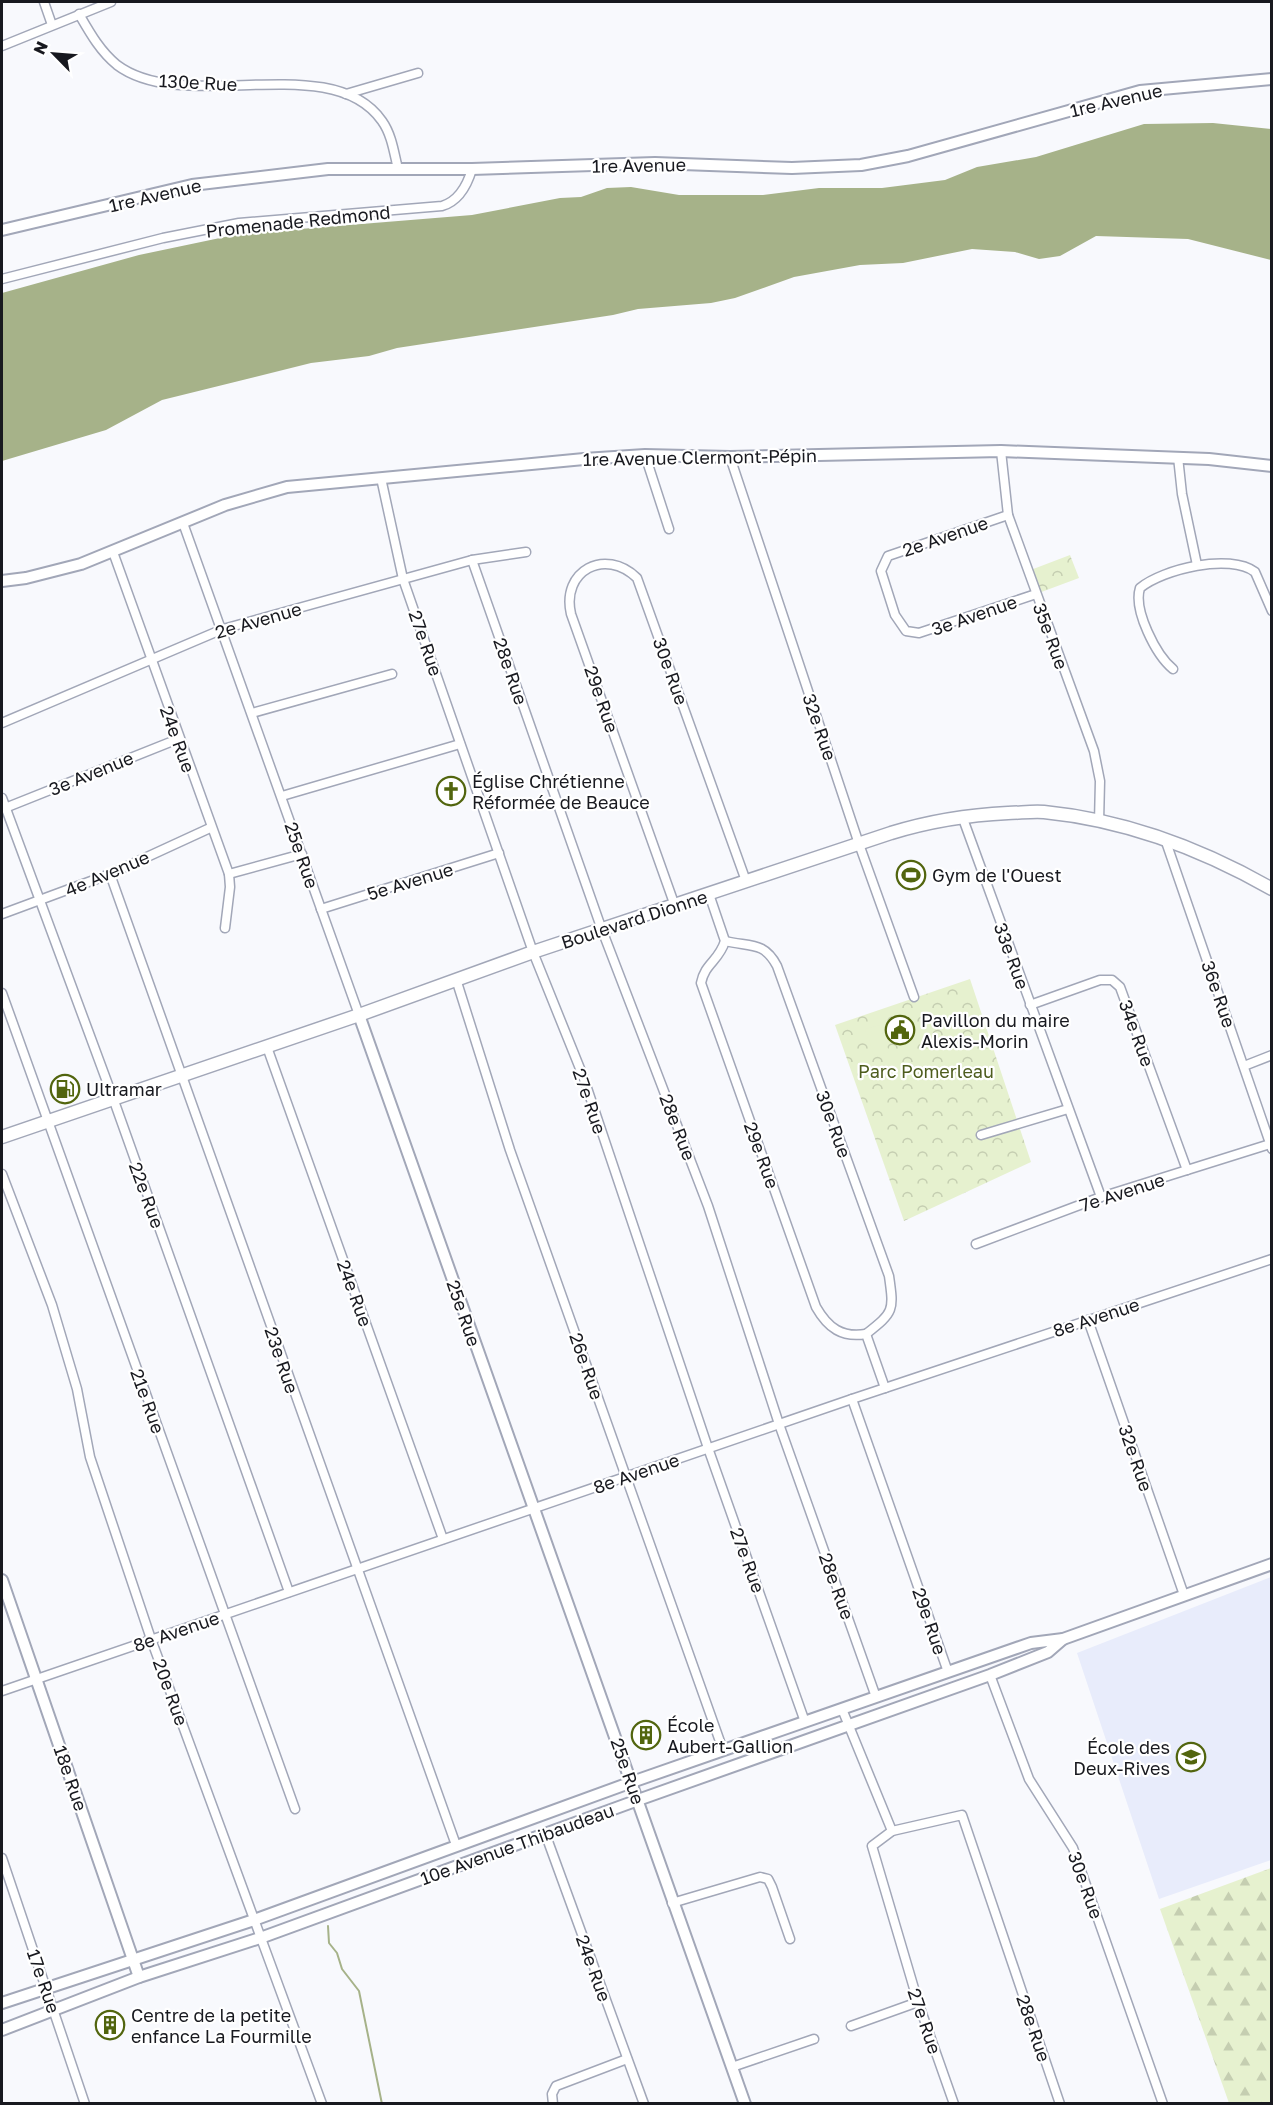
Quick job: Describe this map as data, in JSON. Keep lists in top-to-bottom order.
{
  "streets": {
    "main road": ["Boulevard Dionne"],
    "street": [
      "130e Rue",
      "1re Avenue",
      "Promenade Redmond",
      "1re Avenue Clermont-Pépin",
      "2e Avenue",
      "3e Avenue",
      "35e Rue",
      "27e Rue",
      "28e Rue",
      "30e Rue",
      "29e Rue",
      "32e Rue",
      "24e Rue",
      "25e Rue",
      "4e Avenue",
      "5e Avenue",
      "33e Rue",
      "36e Rue",
      "34e Rue",
      "7e Avenue",
      "22e Rue",
      "8e Avenue",
      "23e Rue",
      "26e Rue",
      "21e Rue",
      "20e Rue",
      "18e Rue",
      "10e Avenue Thibaudeau",
      "17e Rue"
    ]
  },
  "crossings": [
    ["130e Rue", "1re Avenue"],
    ["1re Avenue", "Promenade Redmond"],
    ["1re Avenue Clermont-Pépin", "35e Rue"],
    ["1re Avenue Clermont-Pépin", "27e Rue"],
    ["1re Avenue Clermont-Pépin", "32e Rue"],
    ["1re Avenue Clermont-Pépin", "24e Rue"],
    ["1re Avenue Clermont-Pépin", "25e Rue"],
    ["2e Avenue", "3e Avenue"],
    ["2e Avenue", "35e Rue"],
    ["2e Avenue", "27e Rue"],
    ["2e Avenue", "28e Rue"],
    ["2e Avenue", "24e Rue"],
    ["2e Avenue", "25e Rue"],
    ["3e Avenue", "35e Rue"],
    ["3e Avenue", "24e Rue"],
    ["3e Avenue", "22e Rue"],
    ["35e Rue", "Boulevard Dionne"],
    ["27e Rue", "28e Rue"],
    ["27e Rue", "5e Avenue"],
    ["27e Rue", "Boulevard Dionne"],
    ["27e Rue", "8e Avenue"],
    ["27e Rue", "10e Avenue Thibaudeau"],
    ["28e Rue", "Boulevard Dionne"],
    ["28e Rue", "8e Avenue"],
    ["28e Rue", "10e Avenue Thibaudeau"],
    ["30e Rue", "29e Rue"],
    ["30e Rue", "Boulevard Dionne"],
    ["30e Rue", "10e Avenue Thibaudeau"],
    ["29e Rue", "Boulevard Dionne"],
    ["29e Rue", "8e Avenue"],
    ["29e Rue", "10e Avenue Thibaudeau"],
    ["32e Rue", "Boulevard Dionne"],
    ["32e Rue", "8e Avenue"],
    ["32e Rue", "10e Avenue Thibaudeau"],
    ["24e Rue", "4e Avenue"],
    ["24e Rue", "Boulevard Dionne"],
    ["24e Rue", "8e Avenue"],
    ["24e Rue", "10e Avenue Thibaudeau"],
    ["25e Rue", "5e Avenue"],
    ["25e Rue", "Boulevard Dionne"],
    ["25e Rue", "8e Avenue"],
    ["25e Rue", "10e Avenue Thibaudeau"],
    ["4e Avenue", "22e Rue"],
    ["4e Avenue", "23e Rue"],
    ["Boulevard Dionne", "33e Rue"],
    ["Boulevard Dionne", "36e Rue"],
    ["Boulevard Dionne", "22e Rue"],
    ["Boulevard Dionne", "23e Rue"],
    ["Boulevard Dionne", "26e Rue"],
    ["Boulevard Dionne", "21e Rue"],
    ["33e Rue", "34e Rue"],
    ["33e Rue", "7e Avenue"],
    ["36e Rue", "7e Avenue"],
    ["34e Rue", "7e Avenue"],
    ["22e Rue", "8e Avenue"],
    ["8e Avenue", "23e Rue"],
    ["8e Avenue", "26e Rue"],
    ["8e Avenue", "21e Rue"],
    ["8e Avenue", "20e Rue"],
    ["8e Avenue", "18e Rue"],
    ["23e Rue", "10e Avenue Thibaudeau"],
    ["26e Rue", "10e Avenue Thibaudeau"],
    ["20e Rue", "10e Avenue Thibaudeau"],
    ["18e Rue", "10e Avenue Thibaudeau"],
    ["10e Avenue Thibaudeau", "17e Rue"]
  ],
  "parks": ["Parc Pomerleau"],
  "places": {
    "church": ["Église Chrétienne Réformée de Beauce"],
    "sports": ["Gym de l'Ouest"],
    "public building": ["Pavillon du maire Alexis-Morin"],
    "fuel station": ["Ultramar"],
    "building": ["École Aubert-Gallion", "Centre de la petite enfance La Fourmille"],
    "school or university": ["École des Deux-Rives"]
  },
  "north": "top left"
}
